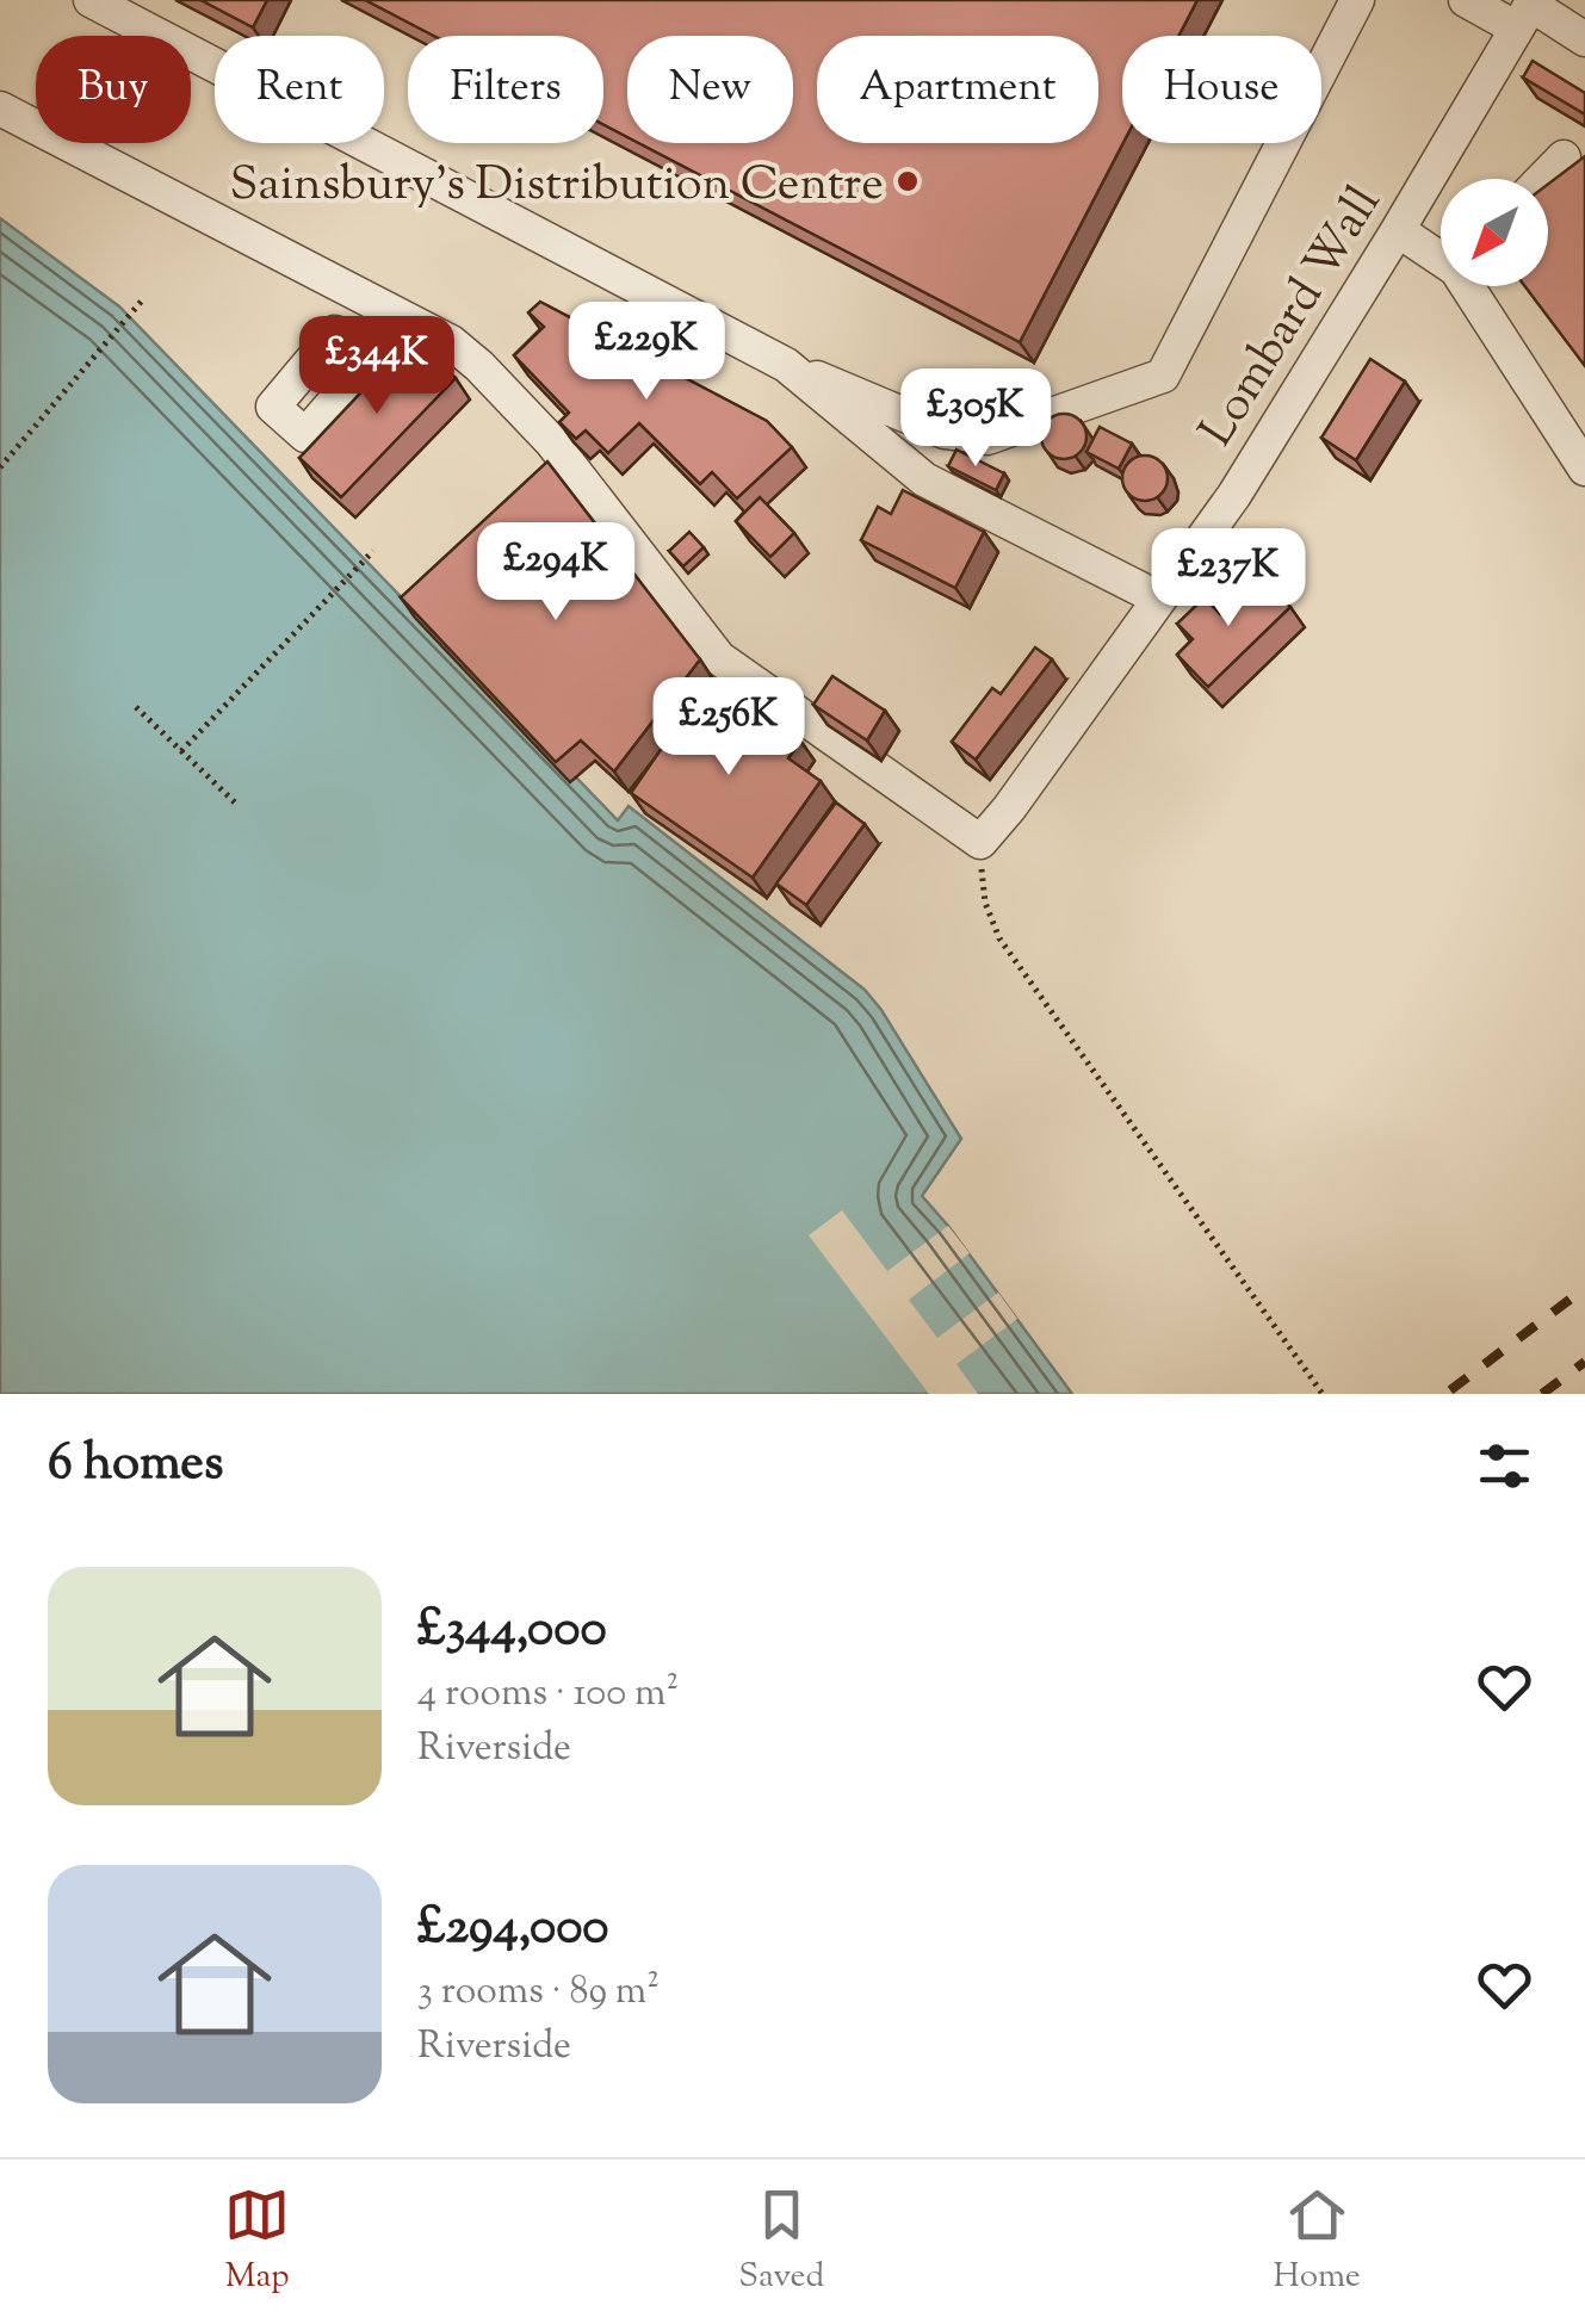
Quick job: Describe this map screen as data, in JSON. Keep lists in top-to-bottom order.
{
  "streets": {
    "street": ["Lombard Wall"]
  },
  "places": ["Sainsbury's Distribution Centre"],
  "north": "bottom left",
  "page": {
    "chip": [
      "Buy",
      "Rent",
      "Filters",
      "New",
      "Apartment",
      "House"
    ],
    "price": [
      "£229K",
      "£344K",
      "£305K",
      "£294K",
      "£237K",
      "£256K"
    ],
    "heading": "6 homes",
    "list": [
      {
        "name": "£344,000",
        "note": "4 rooms · 100 m² · Riverside"
      },
      {
        "name": "£294,000",
        "note": "3 rooms · 89 m² · Riverside"
      }
    ],
    "tabs": ["Map", "Saved", "Home"]
  }
}
